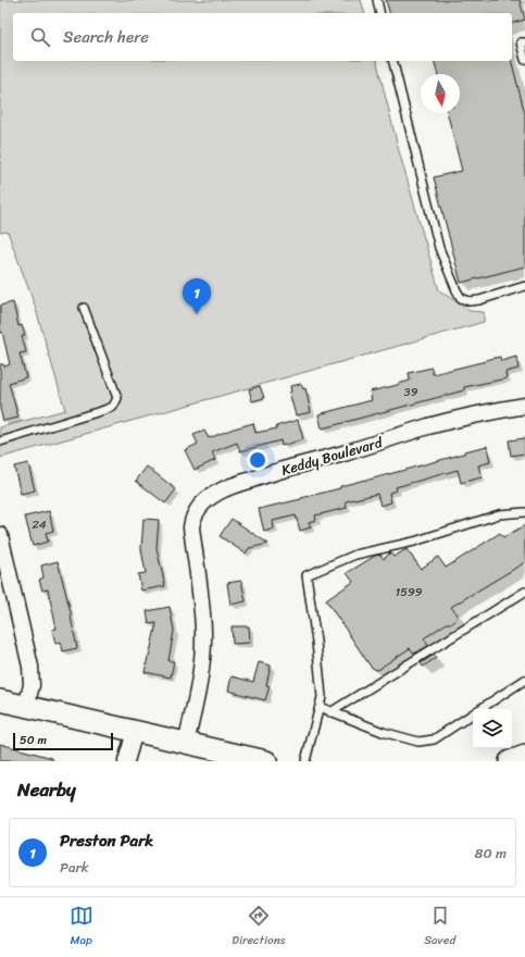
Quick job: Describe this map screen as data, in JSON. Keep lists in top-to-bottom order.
{
  "streets": {
    "street": ["Keddy Boulevard"]
  },
  "house_numbers": ["39", "24", "1599"],
  "scale_bar": "50 m",
  "north": "bottom",
  "page": {
    "search": "Search here",
    "pins": "1",
    "scale": "50 m",
    "heading": "Nearby",
    "list": [
      {
        "mark": "1",
        "name": "Preston Park",
        "note": "Park",
        "value": "80 m"
      }
    ],
    "nav": ["Map", "Directions", "Saved"]
  }
}
